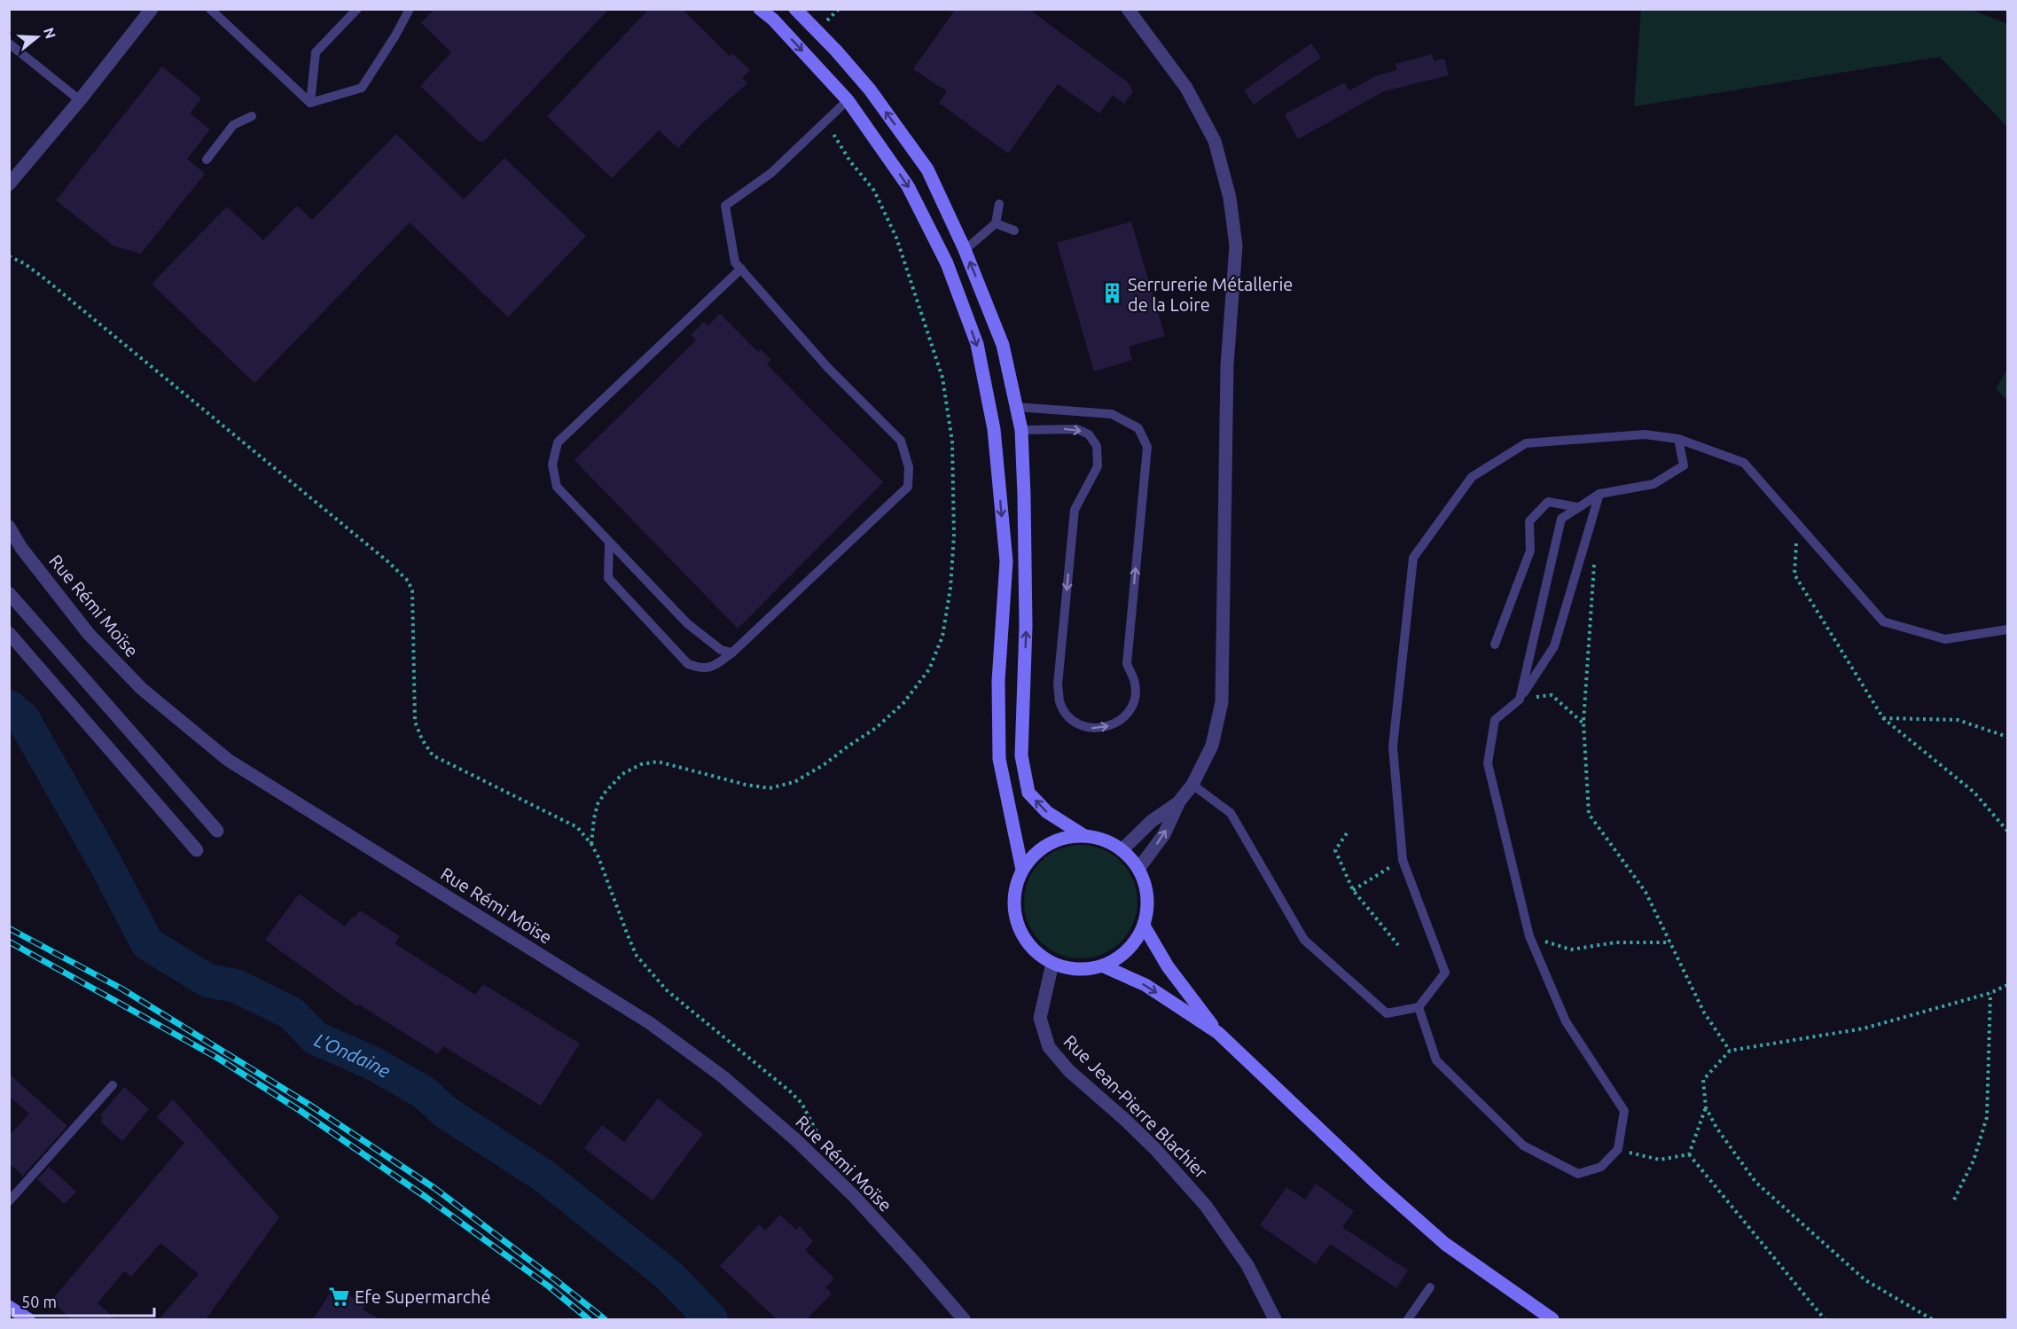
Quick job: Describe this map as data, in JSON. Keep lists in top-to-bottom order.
{
  "streets": {
    "street": ["Rue Rémi Moïse", "Rue Jean-Pierre Blachier"]
  },
  "water": ["L'Ondaine"],
  "places": {
    "building": ["Serrurerie Métallerie de la Loire"],
    "supermarket": ["Efe Supermarché"]
  },
  "scale_bar": "50 m",
  "north": "right"
}
